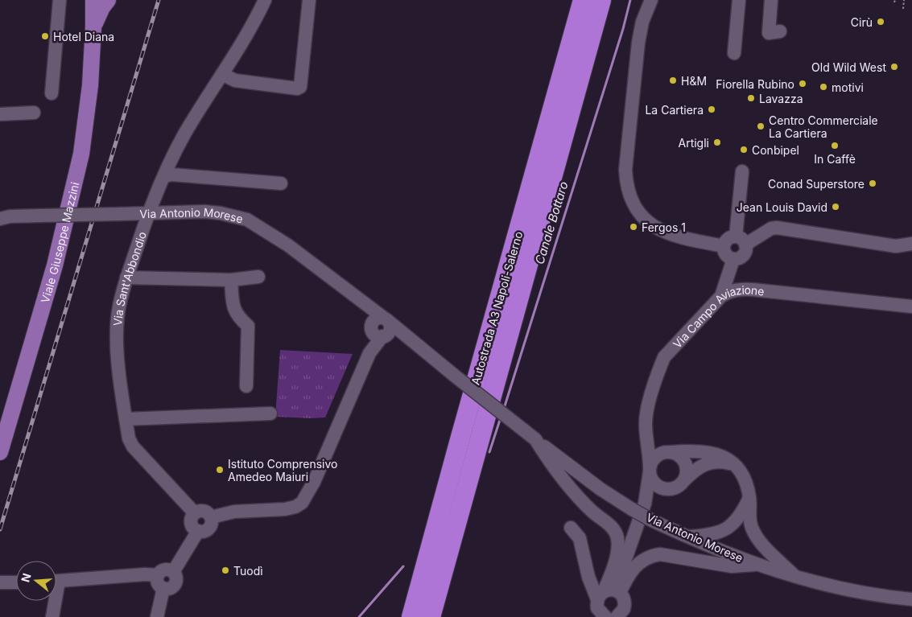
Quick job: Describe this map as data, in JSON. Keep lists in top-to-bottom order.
{
  "streets": {
    "highway": ["Autostrada A3 Napoli-Salerno"],
    "main road": ["Viale Giuseppe Mazzini"],
    "street": ["Via Antonio Morese", "Via Sant'Abbondio", "Via Campo Aviazione"]
  },
  "crossings": [
    ["Via Antonio Morese", "Via Sant'Abbondio"]
  ],
  "water": ["Canale Bottaro"],
  "places": [
    "Cirù",
    "Hotel Diana",
    "Old Wild West",
    "H&M",
    "Fiorella Rubino",
    "motivi",
    "Lavazza",
    "La Cartiera",
    "Centro Commerciale La Cartiera",
    "Artigli",
    "In Caffè",
    "Conbipel",
    "Conad Superstore",
    "Jean Louis David",
    "Fergos 1",
    "Istituto Comprensivo Amedeo Maiuri",
    "Tuodì"
  ],
  "north": "left"
}
